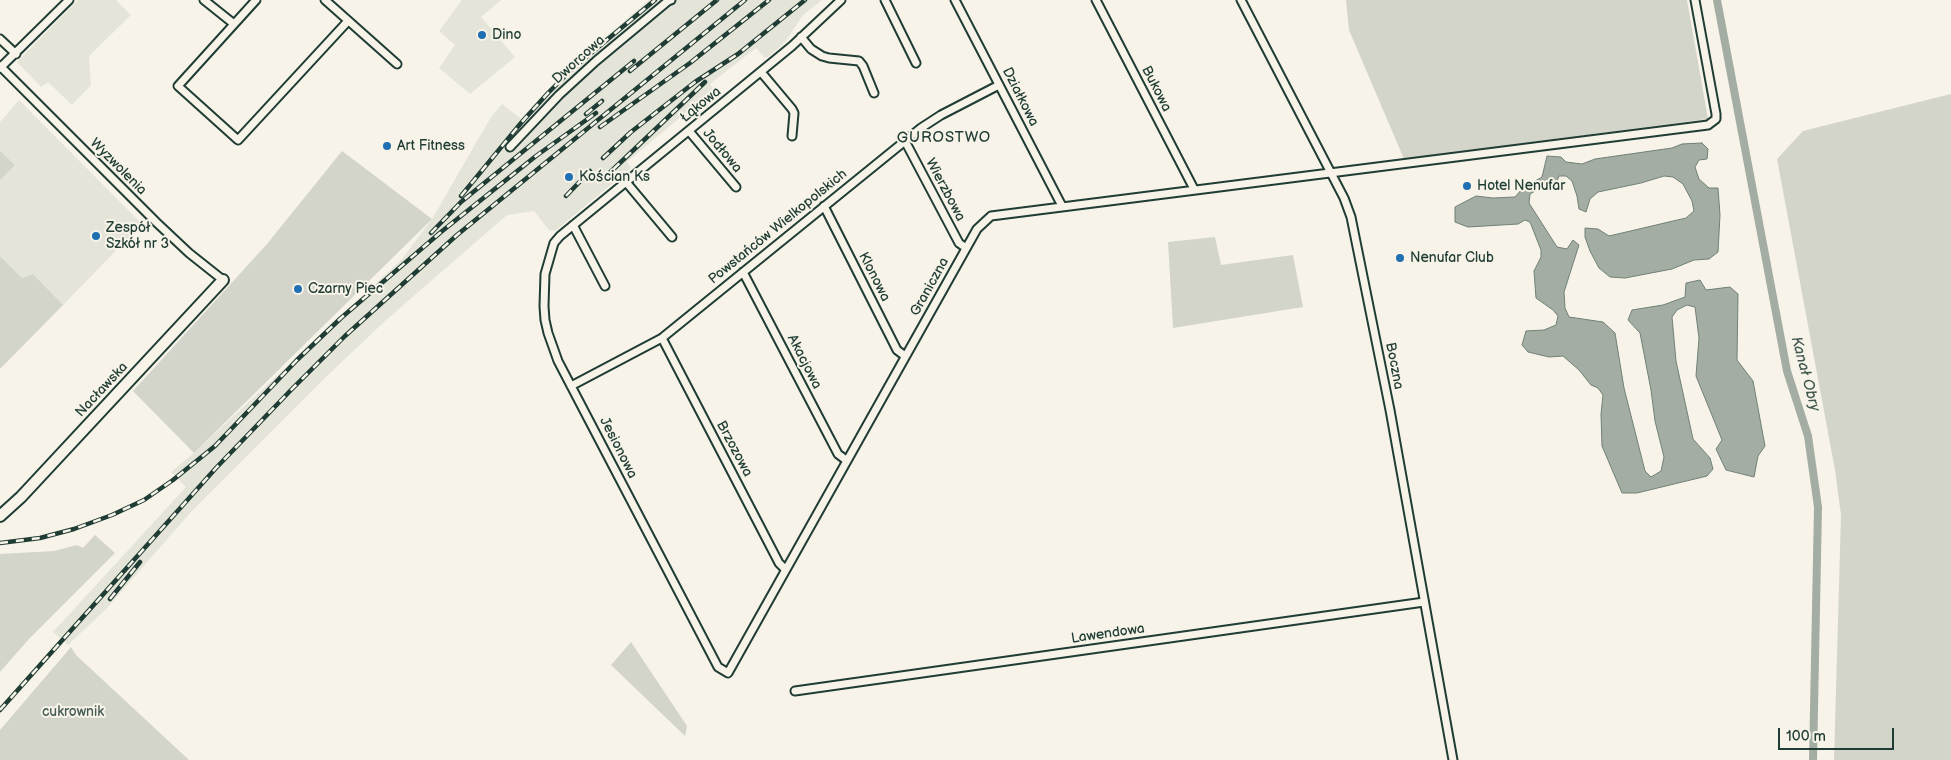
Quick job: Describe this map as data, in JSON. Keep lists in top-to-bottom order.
{
  "streets": {
    "street": [
      "Dworcowa",
      "Bukowa",
      "Działkowa",
      "Łąkowa",
      "Jodłowa",
      "Wyzwolenia",
      "Wierzbowa",
      "Powstańców Wielkopolskich",
      "Klonowa",
      "Graniczna",
      "Akacjowa",
      "Boczna",
      "Nacławska",
      "Jesionowa",
      "Brzozowa",
      "Lawendowa"
    ]
  },
  "crossings": [
    ["Bukowa", "Graniczna"],
    ["Działkowa", "Powstańców Wielkopolskich"],
    ["Działkowa", "Graniczna"],
    ["Łąkowa", "Jodłowa"],
    ["Łąkowa", "Jesionowa"],
    ["Wyzwolenia", "Nacławska"],
    ["Wierzbowa", "Powstańców Wielkopolskich"],
    ["Wierzbowa", "Graniczna"],
    ["Powstańców Wielkopolskich", "Klonowa"],
    ["Powstańców Wielkopolskich", "Akacjowa"],
    ["Powstańców Wielkopolskich", "Jesionowa"],
    ["Powstańców Wielkopolskich", "Brzozowa"],
    ["Klonowa", "Graniczna"],
    ["Graniczna", "Akacjowa"],
    ["Graniczna", "Boczna"],
    ["Graniczna", "Jesionowa"],
    ["Graniczna", "Brzozowa"],
    ["Boczna", "Lawendowa"]
  ],
  "districts": ["GUROSTWO"],
  "water": ["Kanał Obry"],
  "parks": ["cukrownik"],
  "places": [
    "Dino",
    "Art Fitness",
    "Kościan Ks",
    "Hotel Nenufar",
    "Zespół Szkół nr 3",
    "Nenufar Club",
    "Czarny Piec"
  ],
  "scale_bar": "100 m"
}
